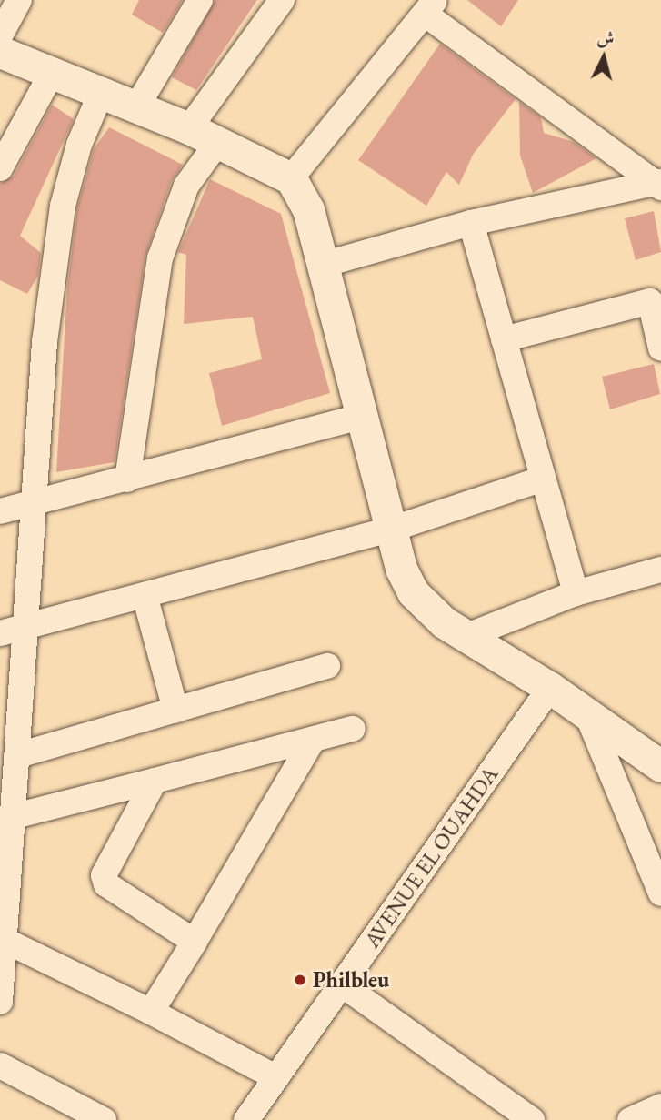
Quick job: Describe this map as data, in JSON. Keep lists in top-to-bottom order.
{
  "streets": {
    "street": ["AVENUE EL OUAHDA"]
  },
  "places": ["Philbleu"],
  "north": "top"
}
